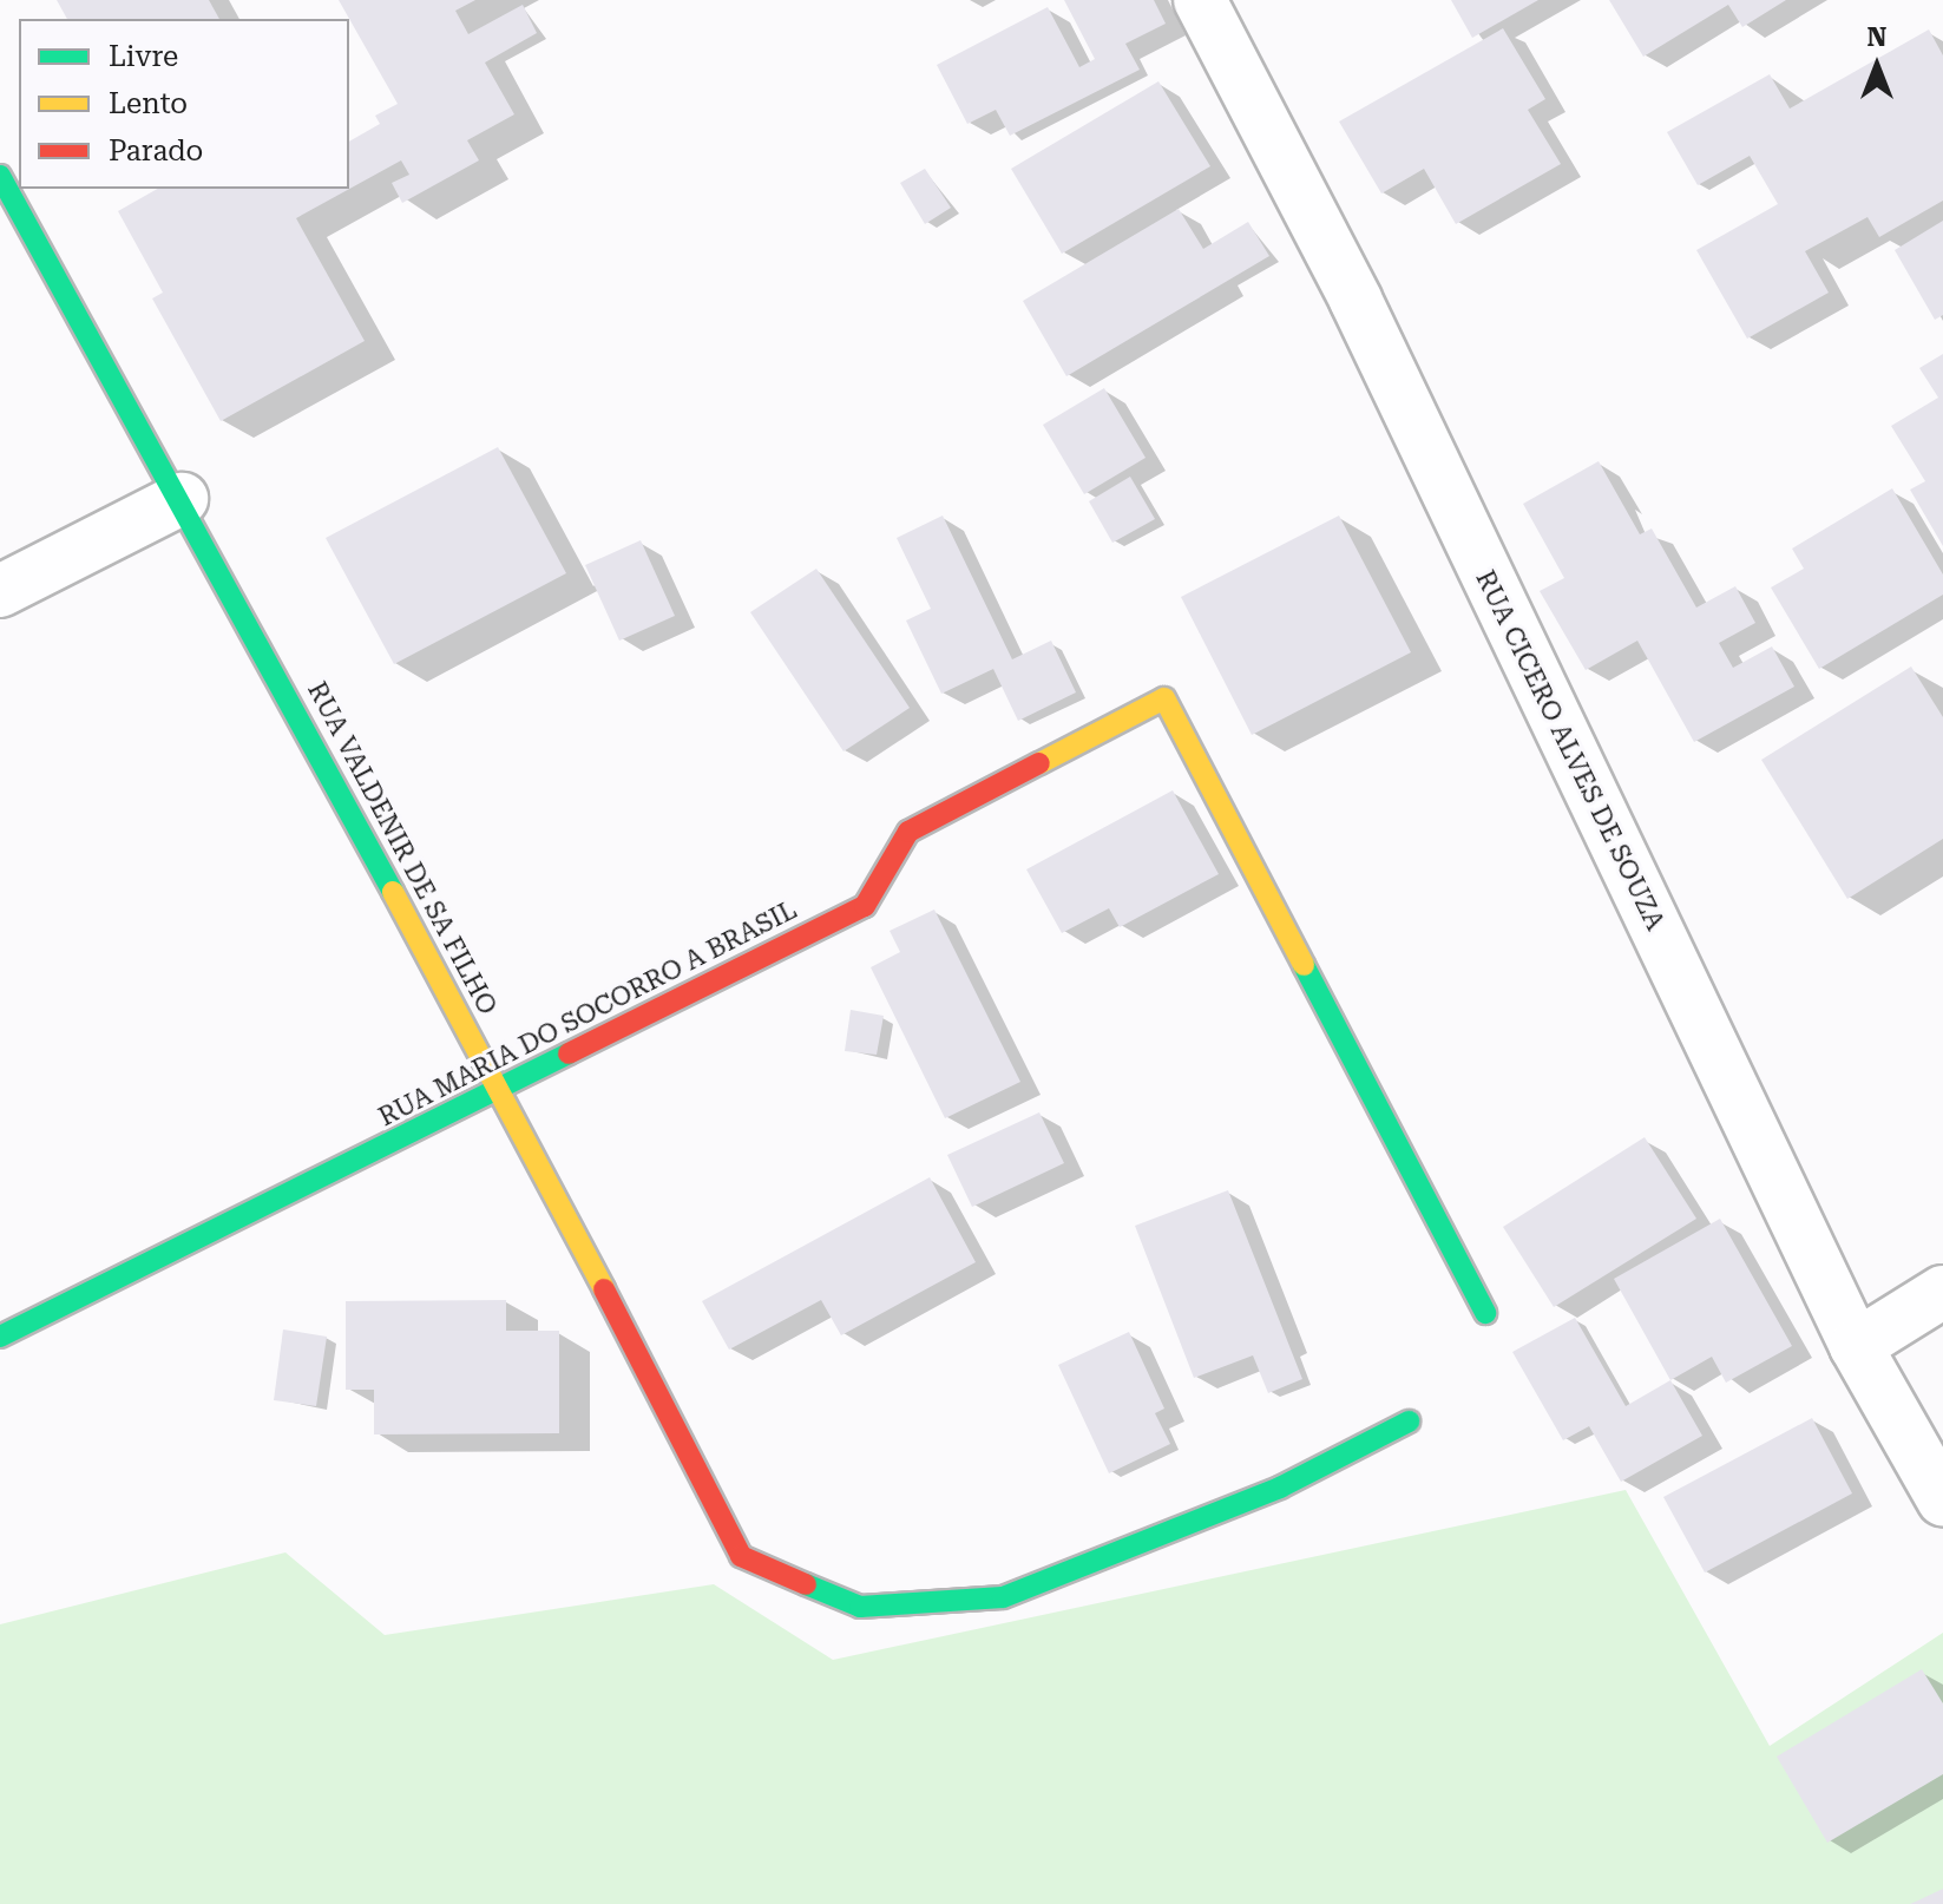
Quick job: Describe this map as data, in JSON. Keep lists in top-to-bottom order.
{
  "streets": {
    "street": ["RUA CICERO ALVES DE SOUZA", "RUA VALDENIR DE SA FILHO", "RUA MARIA DO SOCORRO A BRASIL"]
  },
  "crossings": [
    ["RUA VALDENIR DE SA FILHO", "RUA MARIA DO SOCORRO A BRASIL"]
  ],
  "legend": ["Livre", "Lento", "Parado"],
  "north": "top"
}
